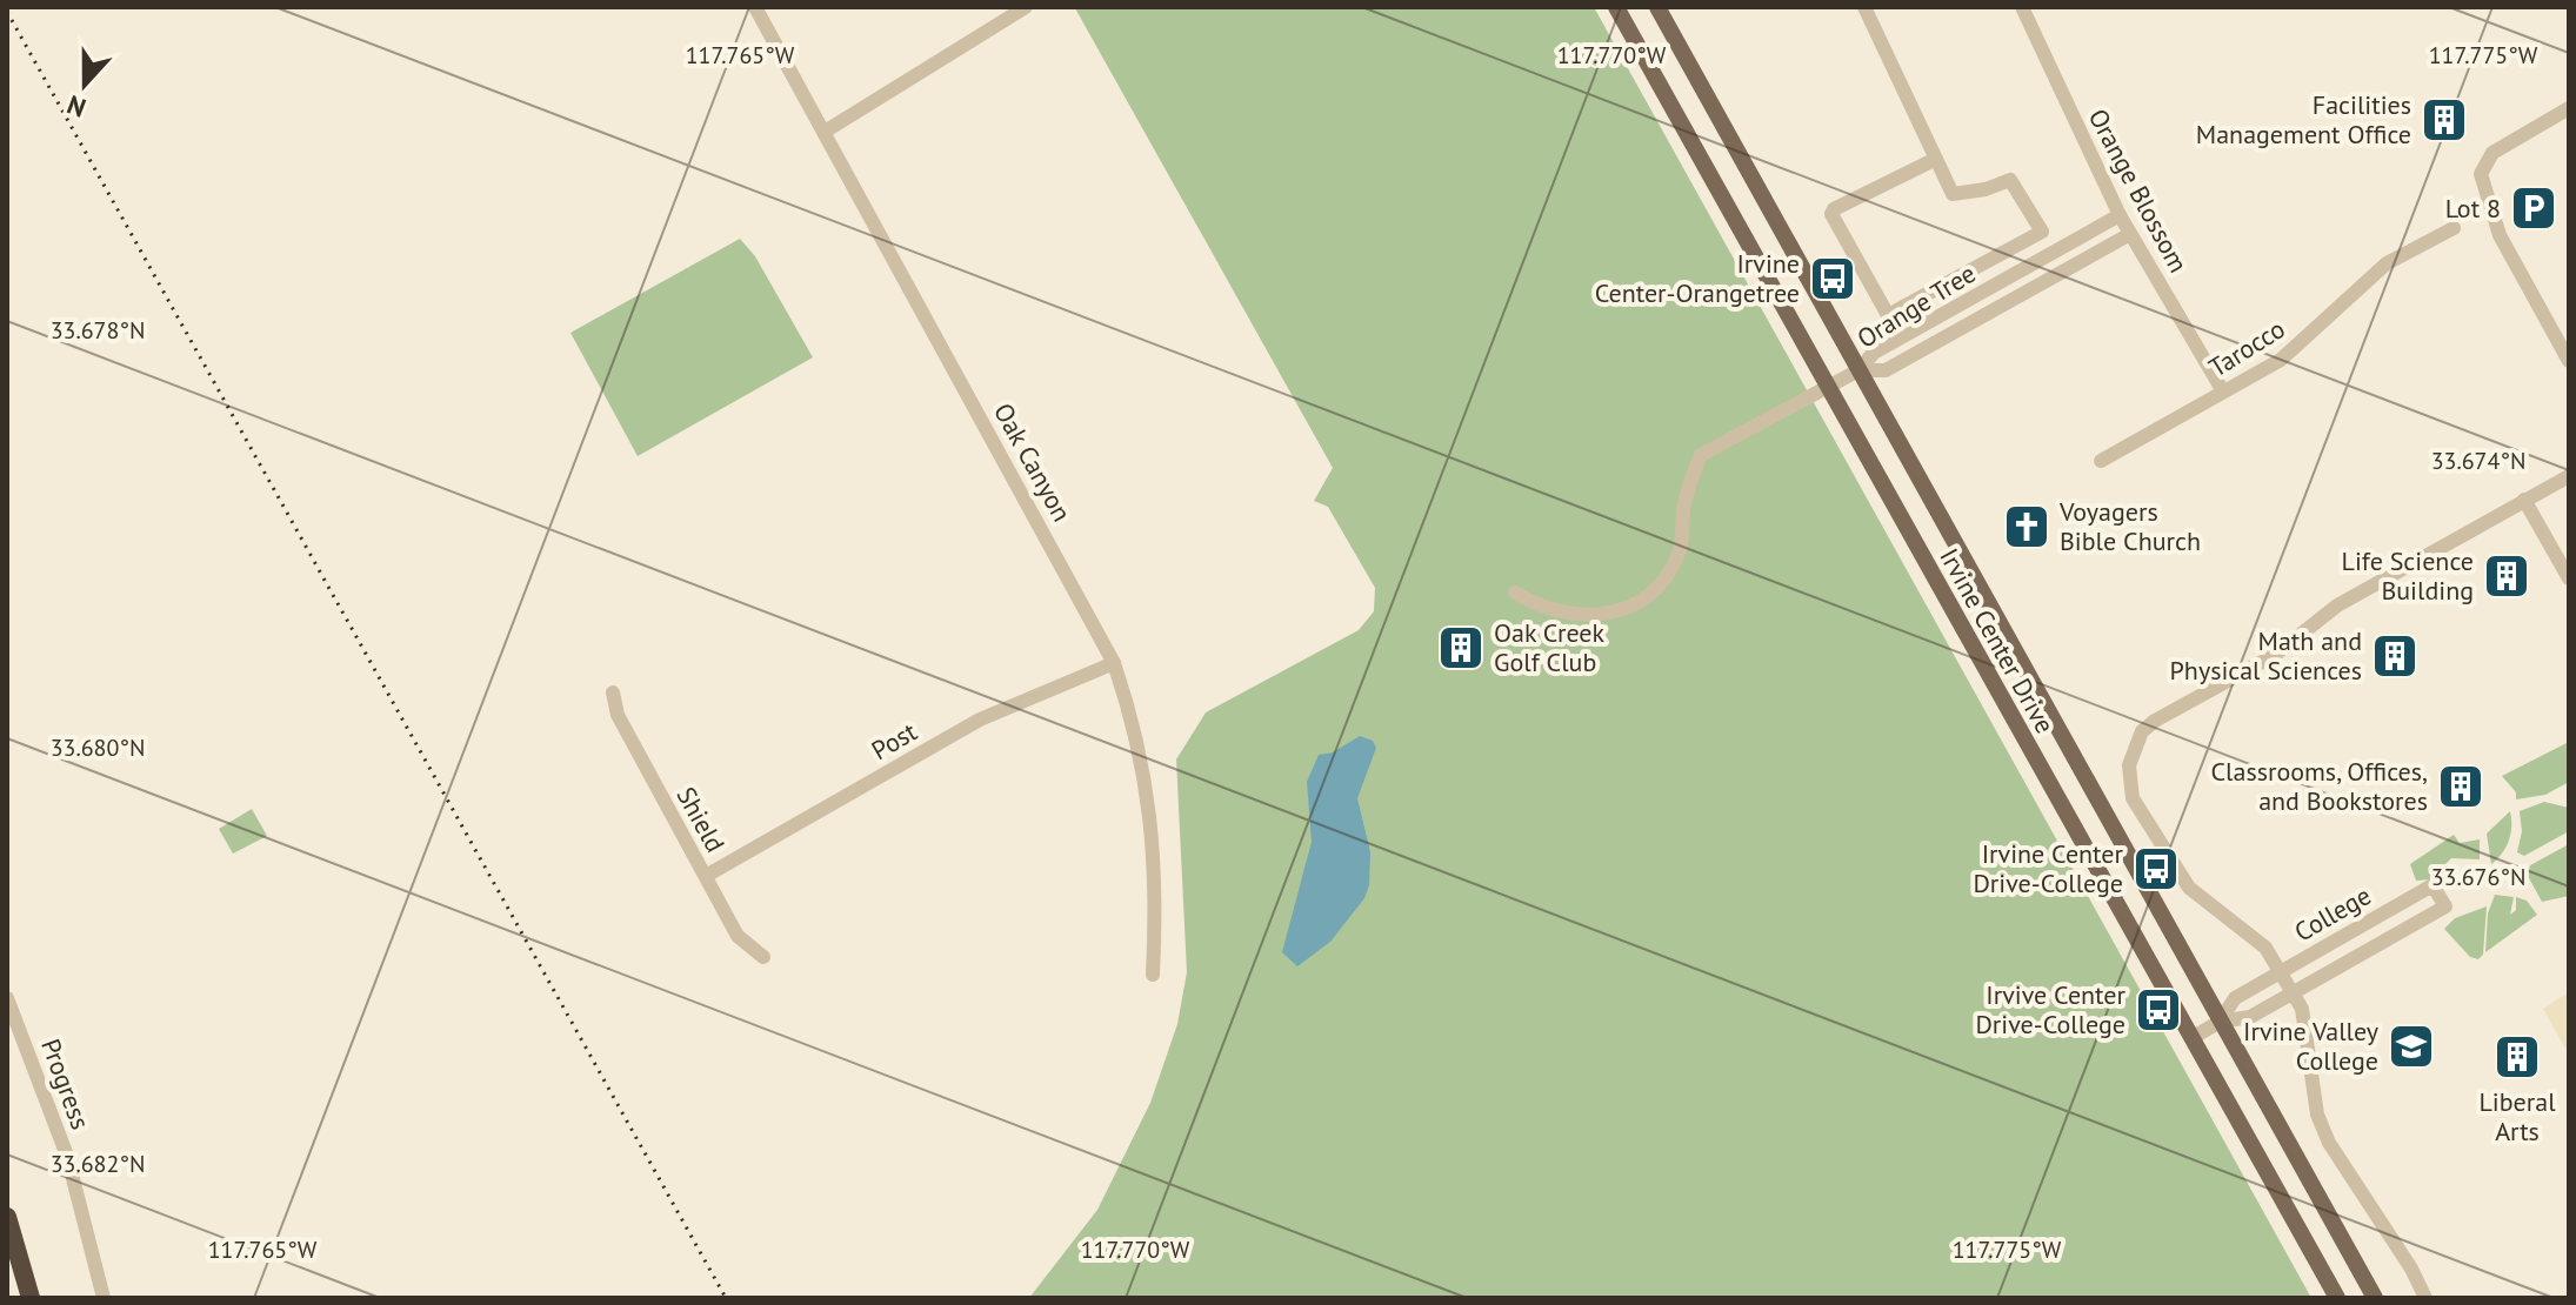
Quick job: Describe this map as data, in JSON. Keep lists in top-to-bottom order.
{
  "streets": {
    "main road": ["Irvine Center Drive"],
    "street": [
      "Orange Blossom",
      "Orange Tree",
      "Tarocco",
      "Oak Canyon",
      "Post",
      "Shield",
      "College",
      "Progress"
    ]
  },
  "crossings": [
    ["Orange Blossom", "Orange Tree"],
    ["Orange Blossom", "Tarocco"],
    ["Orange Tree", "Irvine Center Drive"],
    ["Oak Canyon", "Post"],
    ["Irvine Center Drive", "College"],
    ["Post", "Shield"]
  ],
  "places": {
    "building": [
      "Facilities Management Office",
      "Life Science Building",
      "Oak Creek Golf Club",
      "Math and Physical Sciences",
      "Classrooms, Offices, and Bookstores",
      "Liberal Arts"
    ],
    "parking": ["Lot 8"],
    "bus stop": ["Irvine Center-Orangetree", "Irvine Center Drive-College", "Irvive Center Drive-College"],
    "church": ["Voyagers Bible Church"],
    "school or university": ["Irvine Valley College"]
  },
  "north": "bottom",
  "coordinates": [
    "117.765°W",
    "117.770°W",
    "117.775°W",
    "33.678°N",
    "33.674°N",
    "33.680°N",
    "33.676°N",
    "33.682°N"
  ]
}
